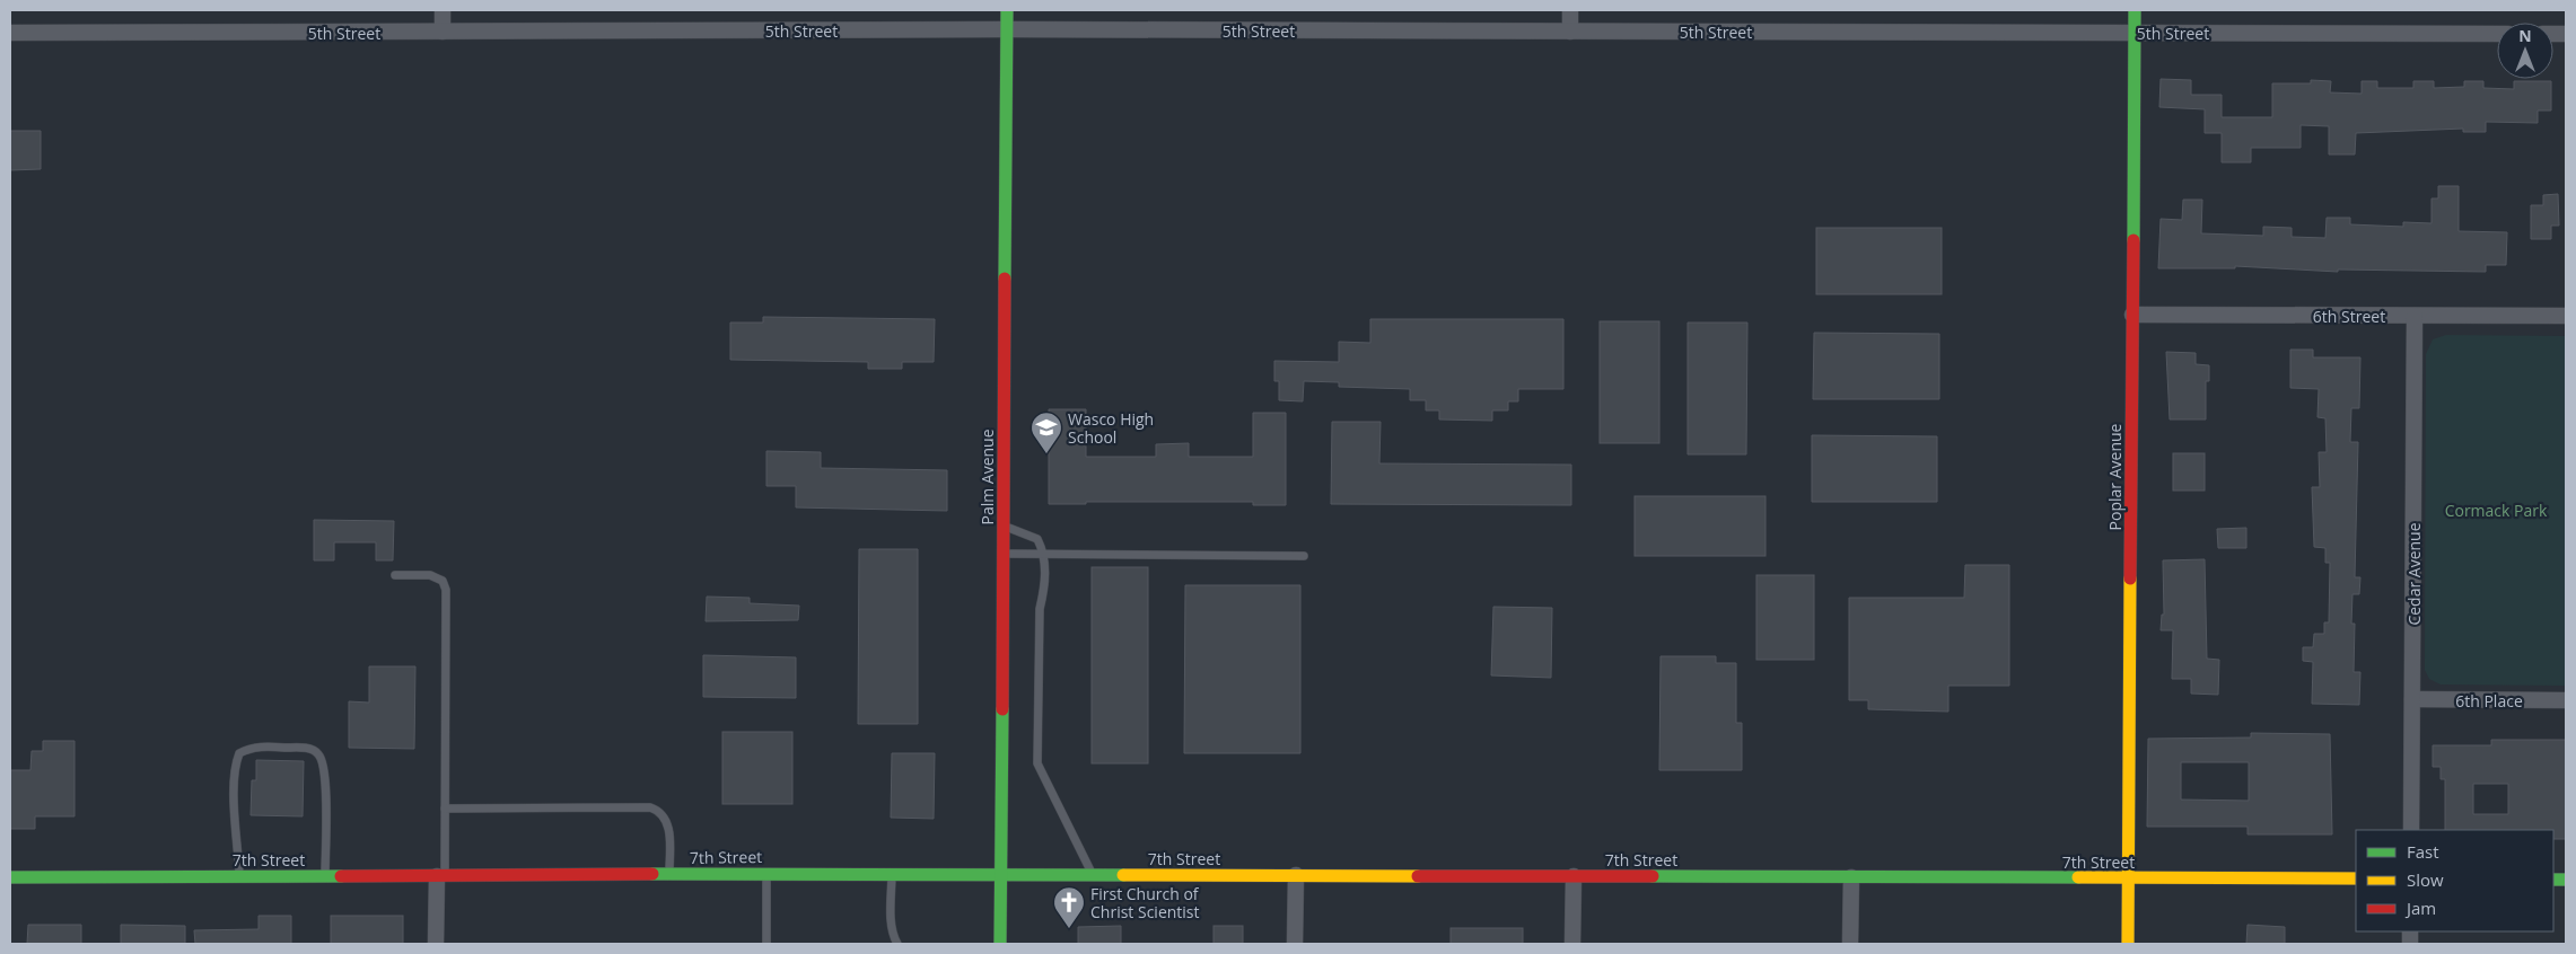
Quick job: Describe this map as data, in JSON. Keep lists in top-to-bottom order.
{
  "streets": {
    "street": [
      "5th Street",
      "6th Street",
      "Palm Avenue",
      "Poplar Avenue",
      "Cedar Avenue",
      "6th Place",
      "7th Street"
    ]
  },
  "crossings": [
    ["5th Street", "Palm Avenue"],
    ["5th Street", "Poplar Avenue"],
    ["6th Street", "Poplar Avenue"],
    ["6th Street", "Cedar Avenue"],
    ["Palm Avenue", "7th Street"],
    ["Poplar Avenue", "7th Street"],
    ["Cedar Avenue", "6th Place"]
  ],
  "parks": ["Cormack Park"],
  "places": {
    "school or university": ["Wasco High School"],
    "church": ["First Church of Christ Scientist"]
  },
  "legend": ["Fast", "Slow", "Jam"],
  "north": "top"
}
